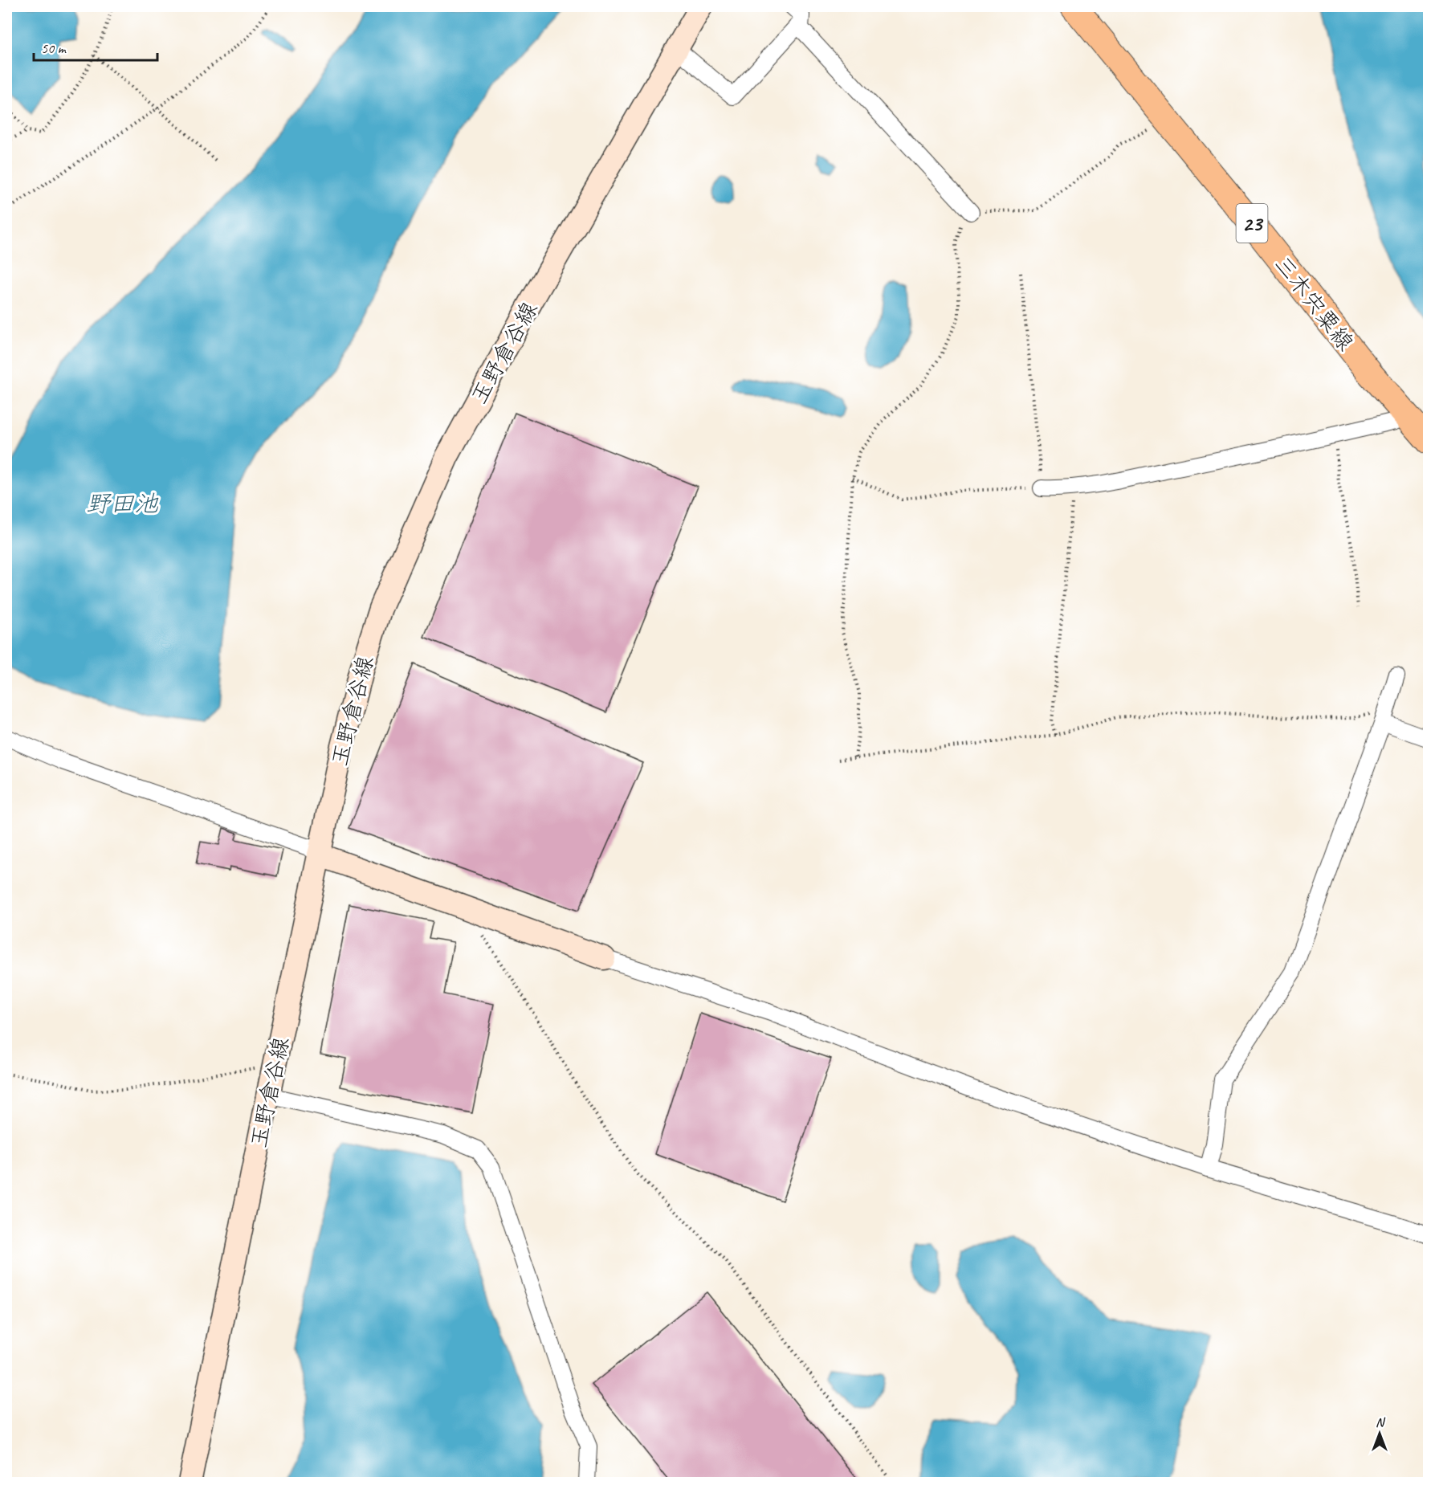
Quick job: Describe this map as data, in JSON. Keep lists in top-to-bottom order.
{
  "streets": {
    "main road": ["23", "三木宍粟線", "玉野倉谷線"]
  },
  "water": ["野田池"],
  "scale_bar": "50 m",
  "north": "top"
}
